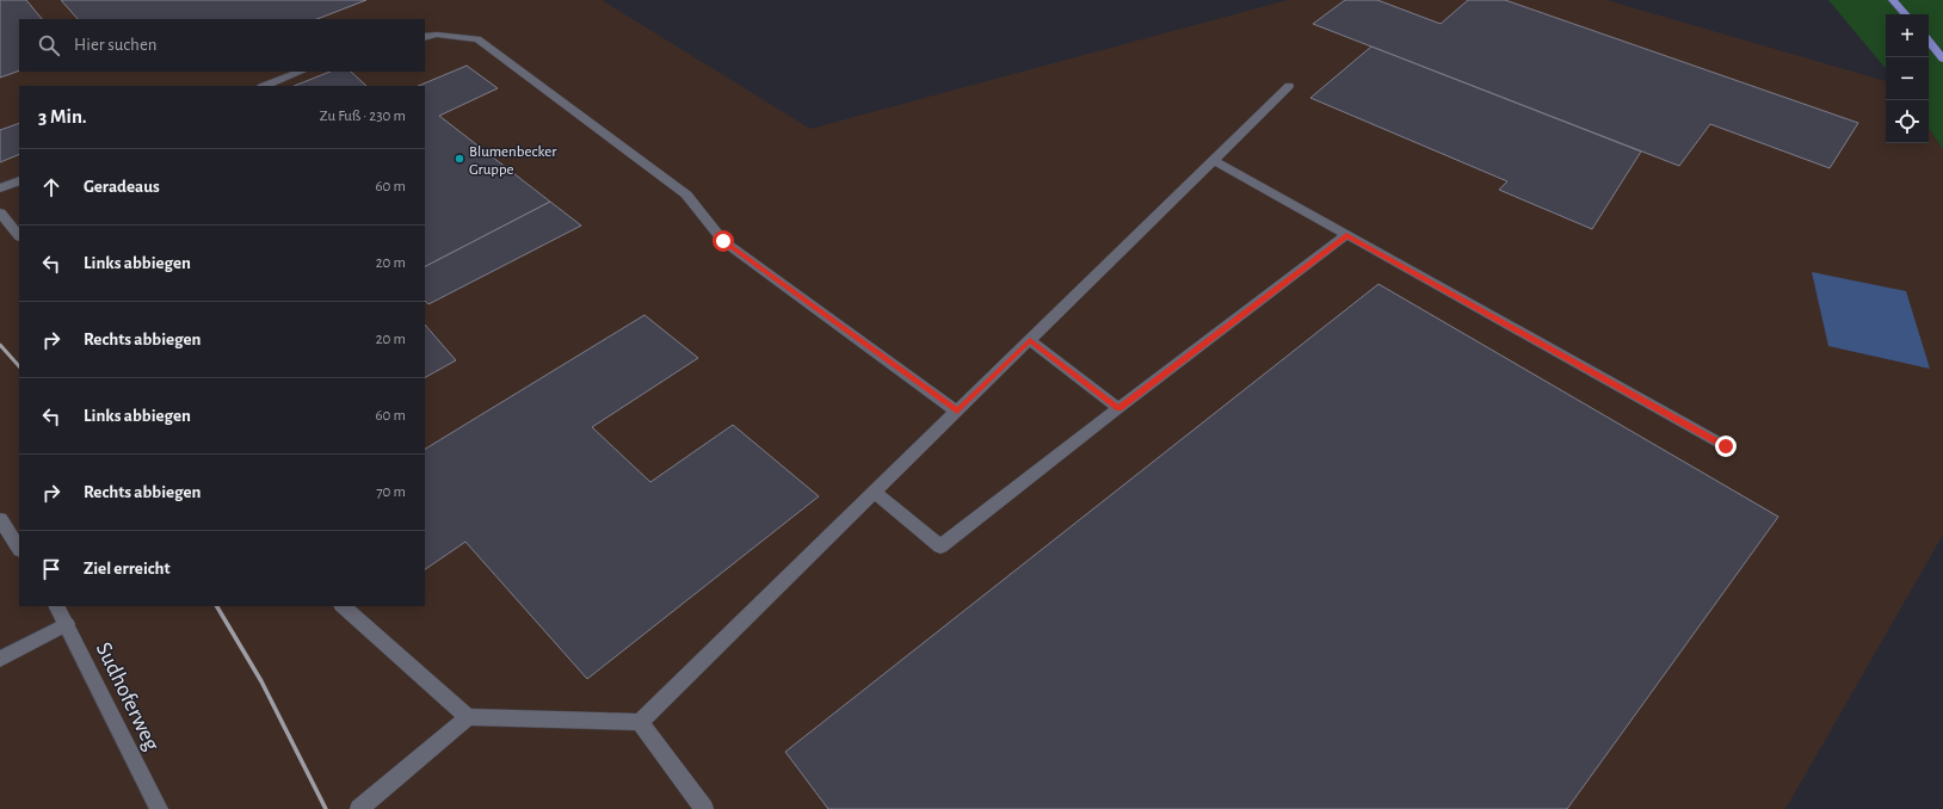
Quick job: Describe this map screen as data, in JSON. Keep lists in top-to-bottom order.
{
  "streets": {
    "street": ["Sudhoferweg"]
  },
  "places": ["Blumenbecker Gruppe"],
  "page": {
    "map_buttons": ["+", "−"],
    "search": "Hier suchen",
    "heading": ["3 Min.", "Zu Fuß · 230 m"],
    "list": [
      ["Geradeaus", "60 m"],
      ["Links abbiegen", "20 m"],
      ["Rechts abbiegen", "20 m"],
      ["Links abbiegen", "60 m"],
      ["Rechts abbiegen", "70 m"],
      "Ziel erreicht"
    ]
  }
}
